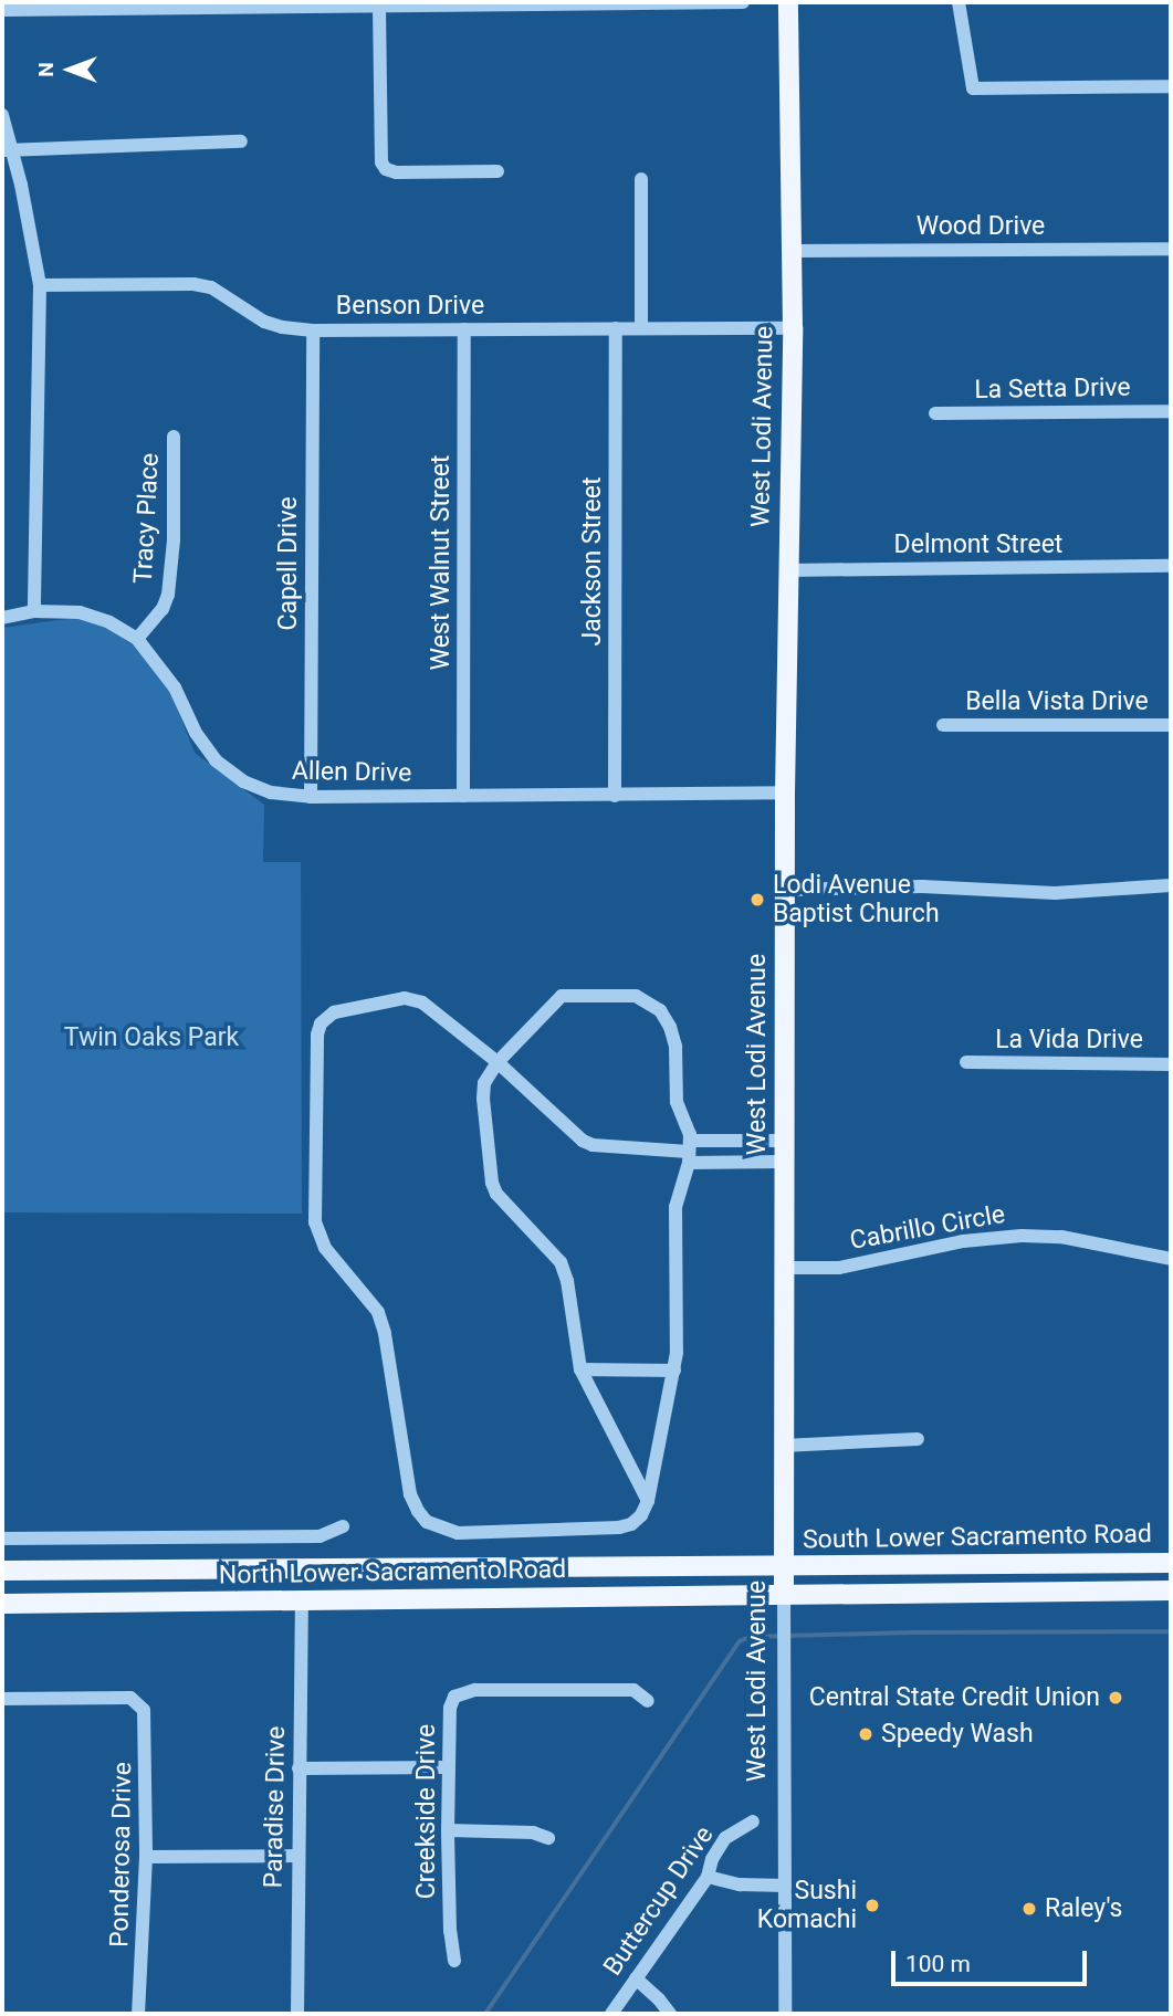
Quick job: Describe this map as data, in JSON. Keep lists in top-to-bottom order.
{
  "streets": {
    "main road": ["West Lodi Avenue", "South Lower Sacramento Road", "North Lower Sacramento Road"],
    "street": [
      "Wood Drive",
      "Benson Drive",
      "La Setta Drive",
      "Tracy Place",
      "Delmont Street",
      "Jackson Street",
      "West Walnut Street",
      "Capell Drive",
      "Bella Vista Drive",
      "Allen Drive",
      "La Vida Drive",
      "Cabrillo Circle",
      "Paradise Drive",
      "Creekside Drive",
      "Ponderosa Drive",
      "Buttercup Drive"
    ]
  },
  "crossings": [
    ["Wood Drive", "West Lodi Avenue"],
    ["Benson Drive", "West Lodi Avenue"],
    ["Benson Drive", "Jackson Street"],
    ["Benson Drive", "West Walnut Street"],
    ["Benson Drive", "Capell Drive"],
    ["West Lodi Avenue", "Delmont Street"],
    ["West Lodi Avenue", "Allen Drive"],
    ["West Lodi Avenue", "Cabrillo Circle"],
    ["West Lodi Avenue", "South Lower Sacramento Road"],
    ["West Lodi Avenue", "North Lower Sacramento Road"],
    ["Tracy Place", "Allen Drive"],
    ["Jackson Street", "Allen Drive"],
    ["West Walnut Street", "Allen Drive"],
    ["Capell Drive", "Allen Drive"],
    ["South Lower Sacramento Road", "North Lower Sacramento Road"],
    ["North Lower Sacramento Road", "Paradise Drive"]
  ],
  "parks": ["Twin Oaks Park"],
  "places": [
    "Lodi Avenue Baptist Church",
    "Central State Credit Union",
    "Speedy Wash",
    "Sushi Komachi",
    "Raley's"
  ],
  "scale_bar": "100 m",
  "north": "left"
}
